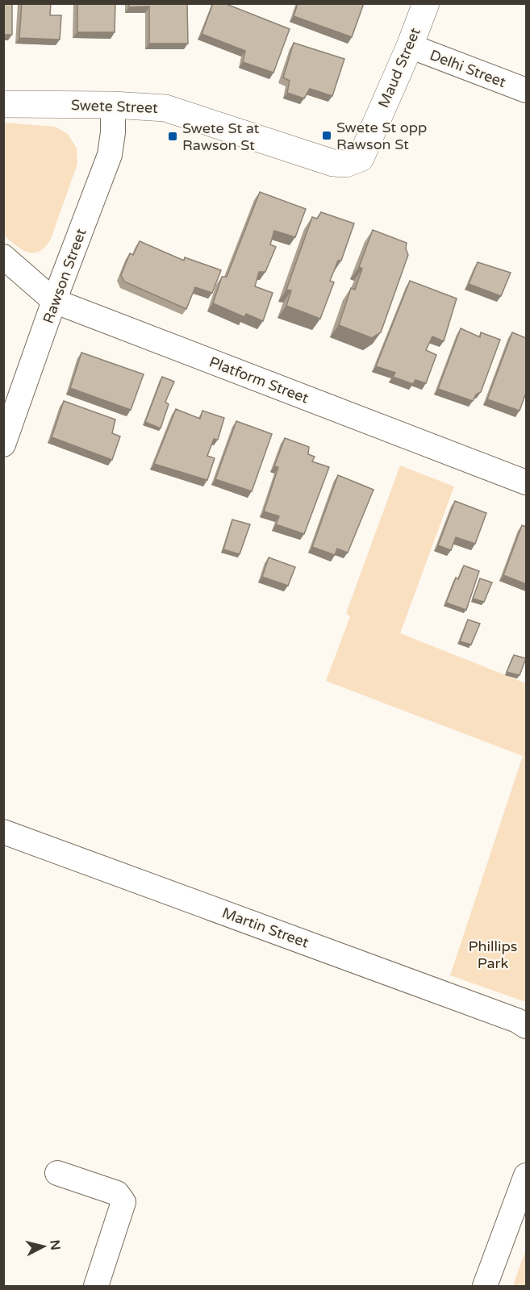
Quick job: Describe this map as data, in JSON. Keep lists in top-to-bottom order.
{
  "streets": {
    "street": [
      "Maud Street",
      "Delhi Street",
      "Swete Street",
      "Rawson Street",
      "Platform Street",
      "Martin Street"
    ]
  },
  "crossings": [
    ["Maud Street", "Delhi Street"],
    ["Maud Street", "Swete Street"],
    ["Swete Street", "Rawson Street"],
    ["Rawson Street", "Platform Street"]
  ],
  "parks": ["Phillips Park"],
  "places": {
    "transit": ["Swete St opp Rawson St", "Swete St at Rawson St"]
  },
  "north": "right"
}
